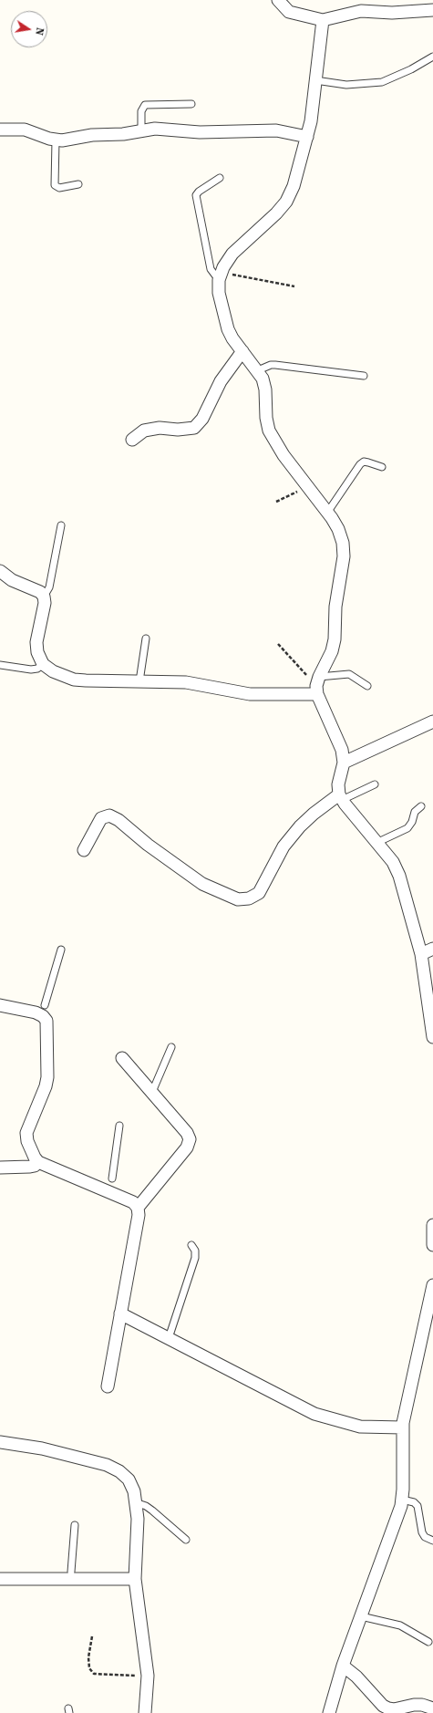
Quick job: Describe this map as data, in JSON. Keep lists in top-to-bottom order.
{
  "north": "right"
}
